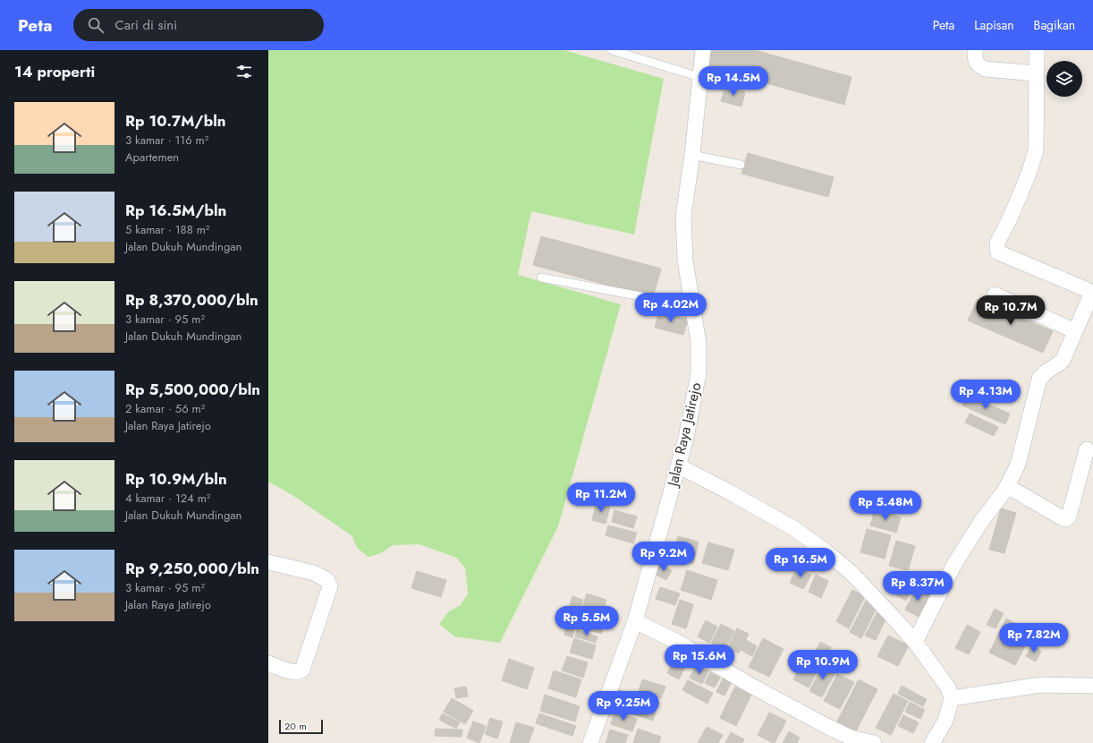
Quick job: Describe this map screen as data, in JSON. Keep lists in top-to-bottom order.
{
  "streets": {
    "street": ["Jalan Raya Jatirejo"]
  },
  "scale_bar": "20 m",
  "page": {
    "header": "Peta",
    "search": "Cari di sini",
    "nav": ["Peta", "Lapisan", "Bagikan"],
    "heading": "14 properti",
    "price": [
      "Rp 14.5M",
      "Rp 4.02M",
      "Rp 10.7M",
      "Rp 4.13M",
      "Rp 11.2M",
      "Rp 5.48M",
      "Rp 9.2M",
      "Rp 16.5M",
      "Rp 8.37M",
      "Rp 5.5M",
      "Rp 7.82M",
      "Rp 15.6M",
      "Rp 10.9M",
      "Rp 9.25M"
    ],
    "list": [
      {
        "name": "Rp 10.7M/bln",
        "note": "3 kamar · 116 m² · Apartemen"
      },
      {
        "name": "Rp 16.5M/bln",
        "note": "5 kamar · 188 m² · Jalan Dukuh Mundingan"
      },
      {
        "name": "Rp 8,370,000/bln",
        "note": "3 kamar · 95 m² · Jalan Dukuh Mundingan"
      },
      {
        "name": "Rp 5,500,000/bln",
        "note": "2 kamar · 56 m² · Jalan Raya Jatirejo"
      },
      {
        "name": "Rp 10.9M/bln",
        "note": "4 kamar · 124 m² · Jalan Dukuh Mundingan"
      },
      {
        "name": "Rp 9,250,000/bln",
        "note": "3 kamar · 95 m² · Jalan Raya Jatirejo"
      }
    ],
    "scale": "20 m"
  }
}
